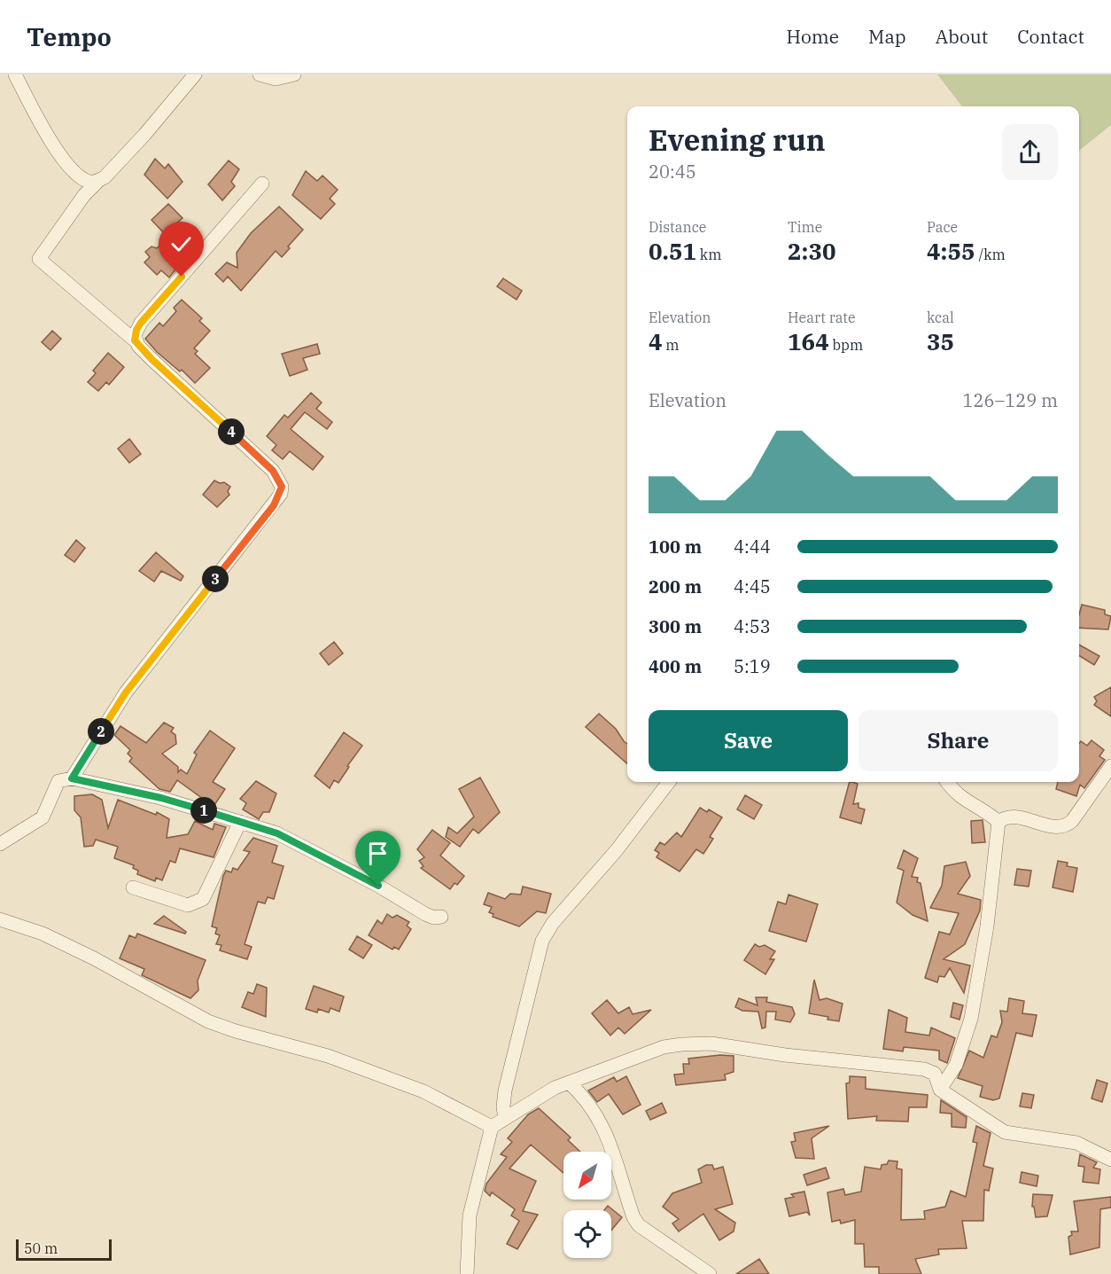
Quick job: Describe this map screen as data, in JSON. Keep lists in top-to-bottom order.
{
  "scale_bar": "50 m",
  "north": "bottom left",
  "page": {
    "header": "Tempo",
    "nav": [
      "Home",
      "Map",
      "About",
      "Contact"
    ],
    "heading": ["Evening run", "20:45"],
    "stats": [
      ["Distance", "0.51 km"],
      ["Time", "2:30"],
      ["Pace", "4:55 /km"],
      ["Elevation", "4 m"],
      ["Heart rate", "164 bpm"],
      ["kcal", "35"]
    ],
    "chart": ["Elevation", "126–129 m"],
    "pins": [
      "4",
      "3",
      "2",
      "1"
    ],
    "list": [
      {
        "name": "100 m",
        "note": "4:44"
      },
      {
        "name": "200 m",
        "note": "4:45"
      },
      {
        "name": "300 m",
        "note": "4:53"
      },
      {
        "name": "400 m",
        "note": "5:19"
      }
    ],
    "buttons": ["Save", "Share"],
    "scale": "50 m"
  }
}
